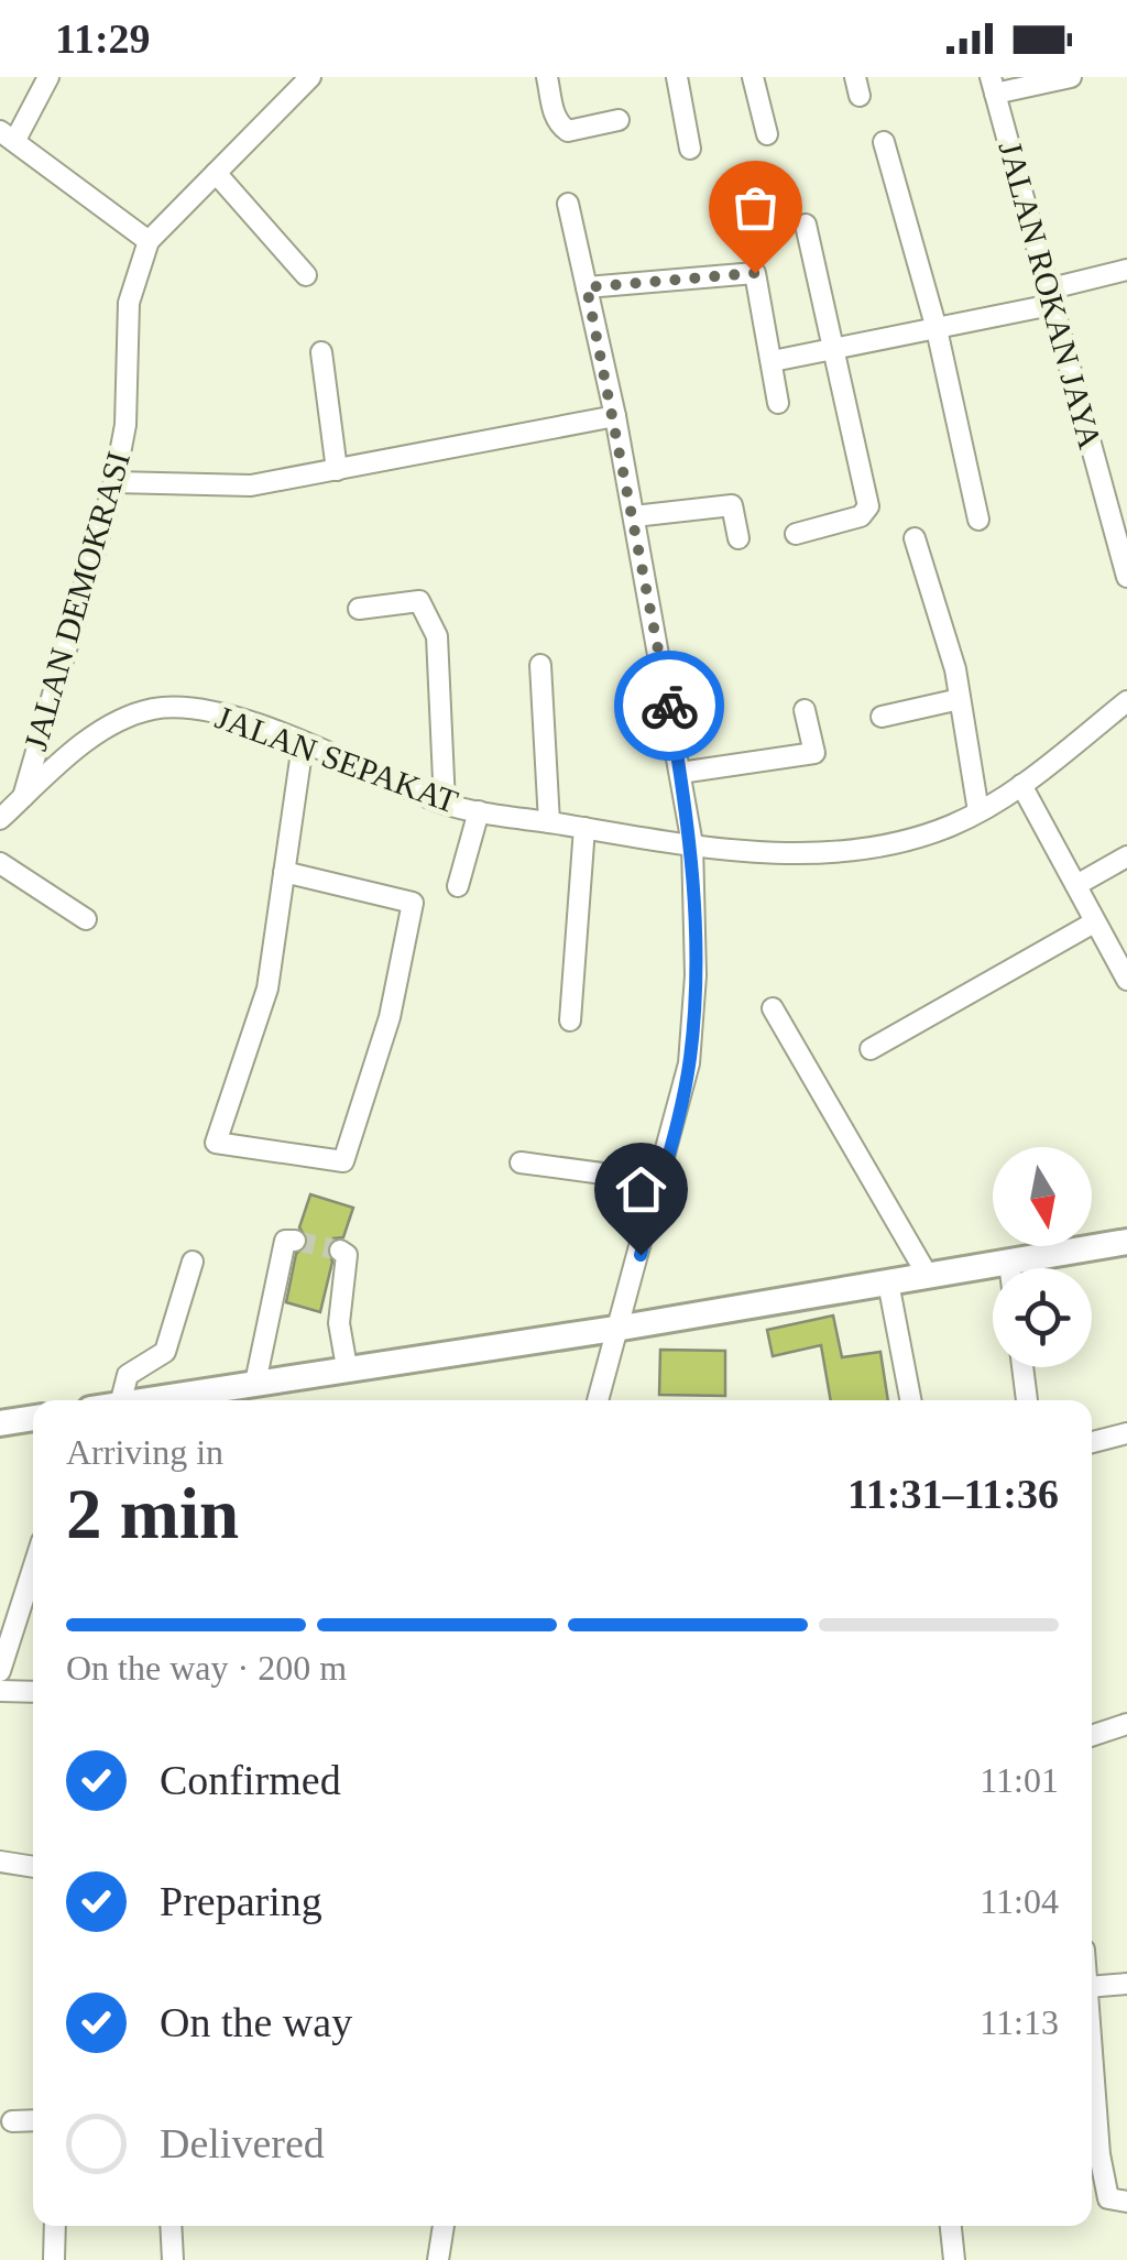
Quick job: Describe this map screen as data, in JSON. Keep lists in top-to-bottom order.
{
  "streets": {
    "street": ["JALAN ROKAN JAYA", "JALAN DEMOKRASI", "JALAN SEPAKAT"]
  },
  "crossings": [
    ["JALAN DEMOKRASI", "JALAN SEPAKAT"]
  ],
  "north": "bottom",
  "page": {
    "status": "11:29",
    "heading": ["2 min", "Arriving in", "11:31–11:36"],
    "bar": "On the way · 200 m",
    "list": [
      ["Confirmed", "11:01"],
      ["Preparing", "11:04"],
      ["On the way", "11:13"],
      "Delivered"
    ]
  }
}
